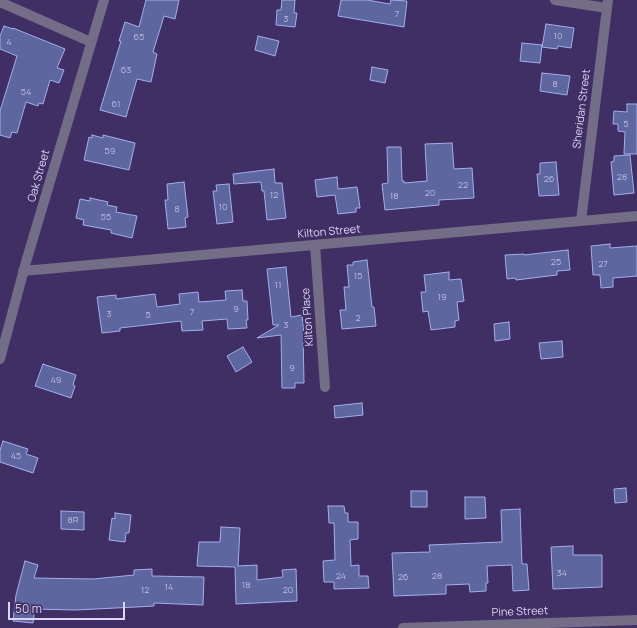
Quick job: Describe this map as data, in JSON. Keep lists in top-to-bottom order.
{
  "streets": {
    "street": [
      "Sheridan Street",
      "Oak Street",
      "Kilton Street",
      "Kilton Place",
      "Pine Street"
    ]
  },
  "crossings": [
    ["Sheridan Street", "Kilton Street"],
    ["Oak Street", "Kilton Street"],
    ["Kilton Street", "Kilton Place"]
  ],
  "house_numbers": [
    "7",
    "3",
    "10",
    "65",
    "4",
    "63",
    "8",
    "54",
    "61",
    "5",
    "59",
    "28",
    "26",
    "22",
    "20",
    "12",
    "18",
    "10",
    "8",
    "55",
    "25",
    "27",
    "15",
    "11",
    "19",
    "9",
    "7",
    "3",
    "5",
    "2",
    "3",
    "9",
    "49",
    "45",
    "8R",
    "34",
    "24",
    "28",
    "26",
    "18",
    "14",
    "12",
    "20"
  ],
  "scale_bar": "50 m"
}
